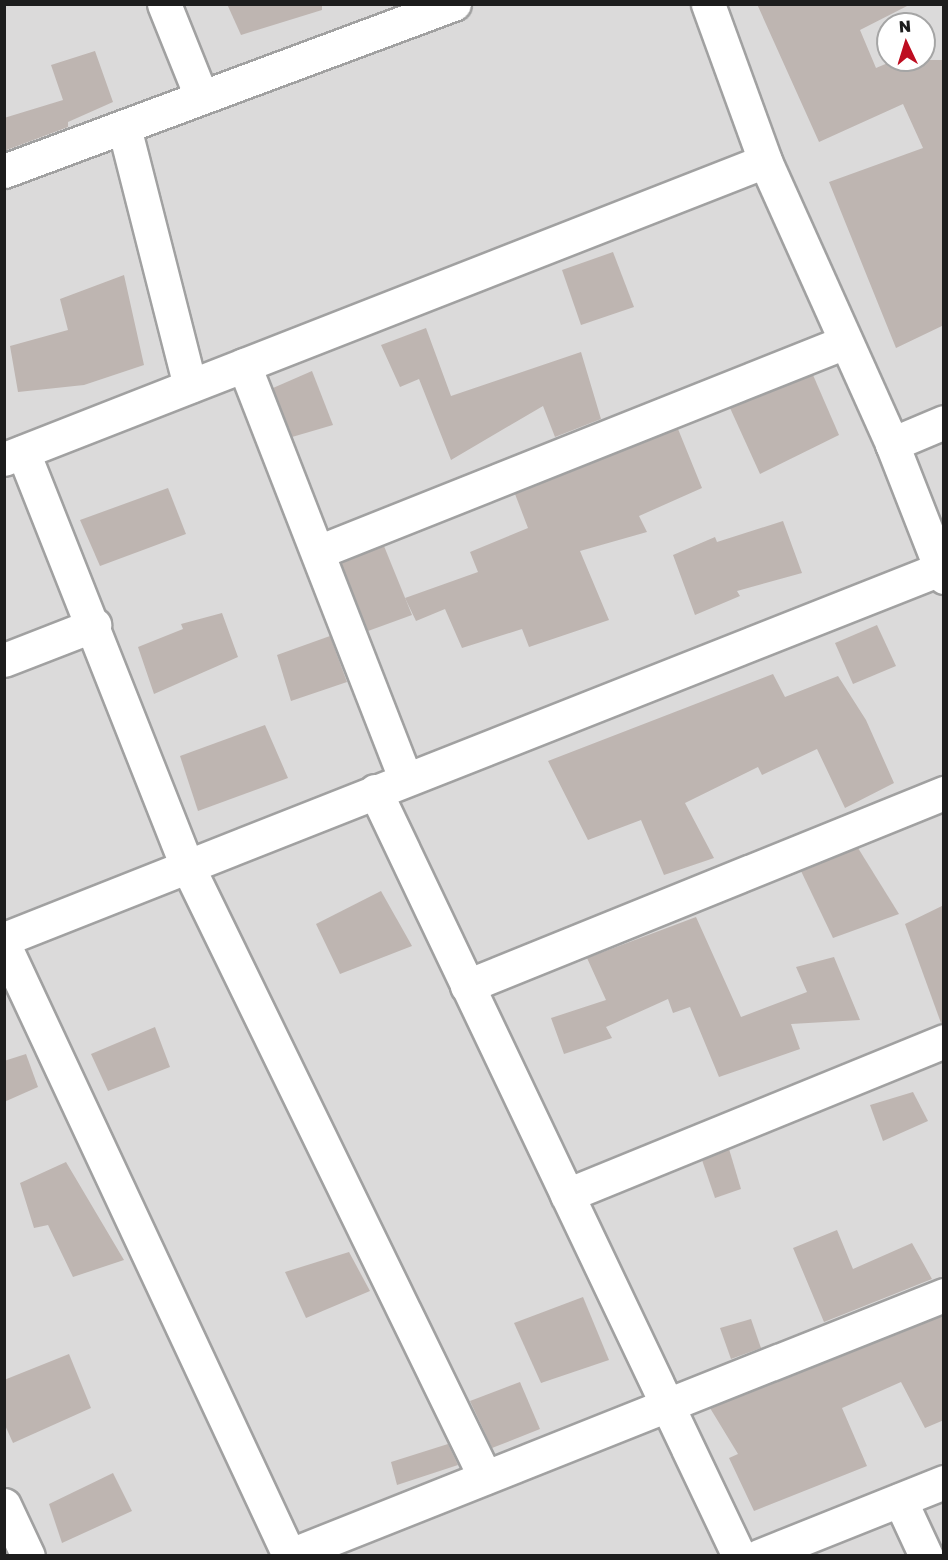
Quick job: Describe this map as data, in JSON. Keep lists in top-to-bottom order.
{
  "north": "top"
}
